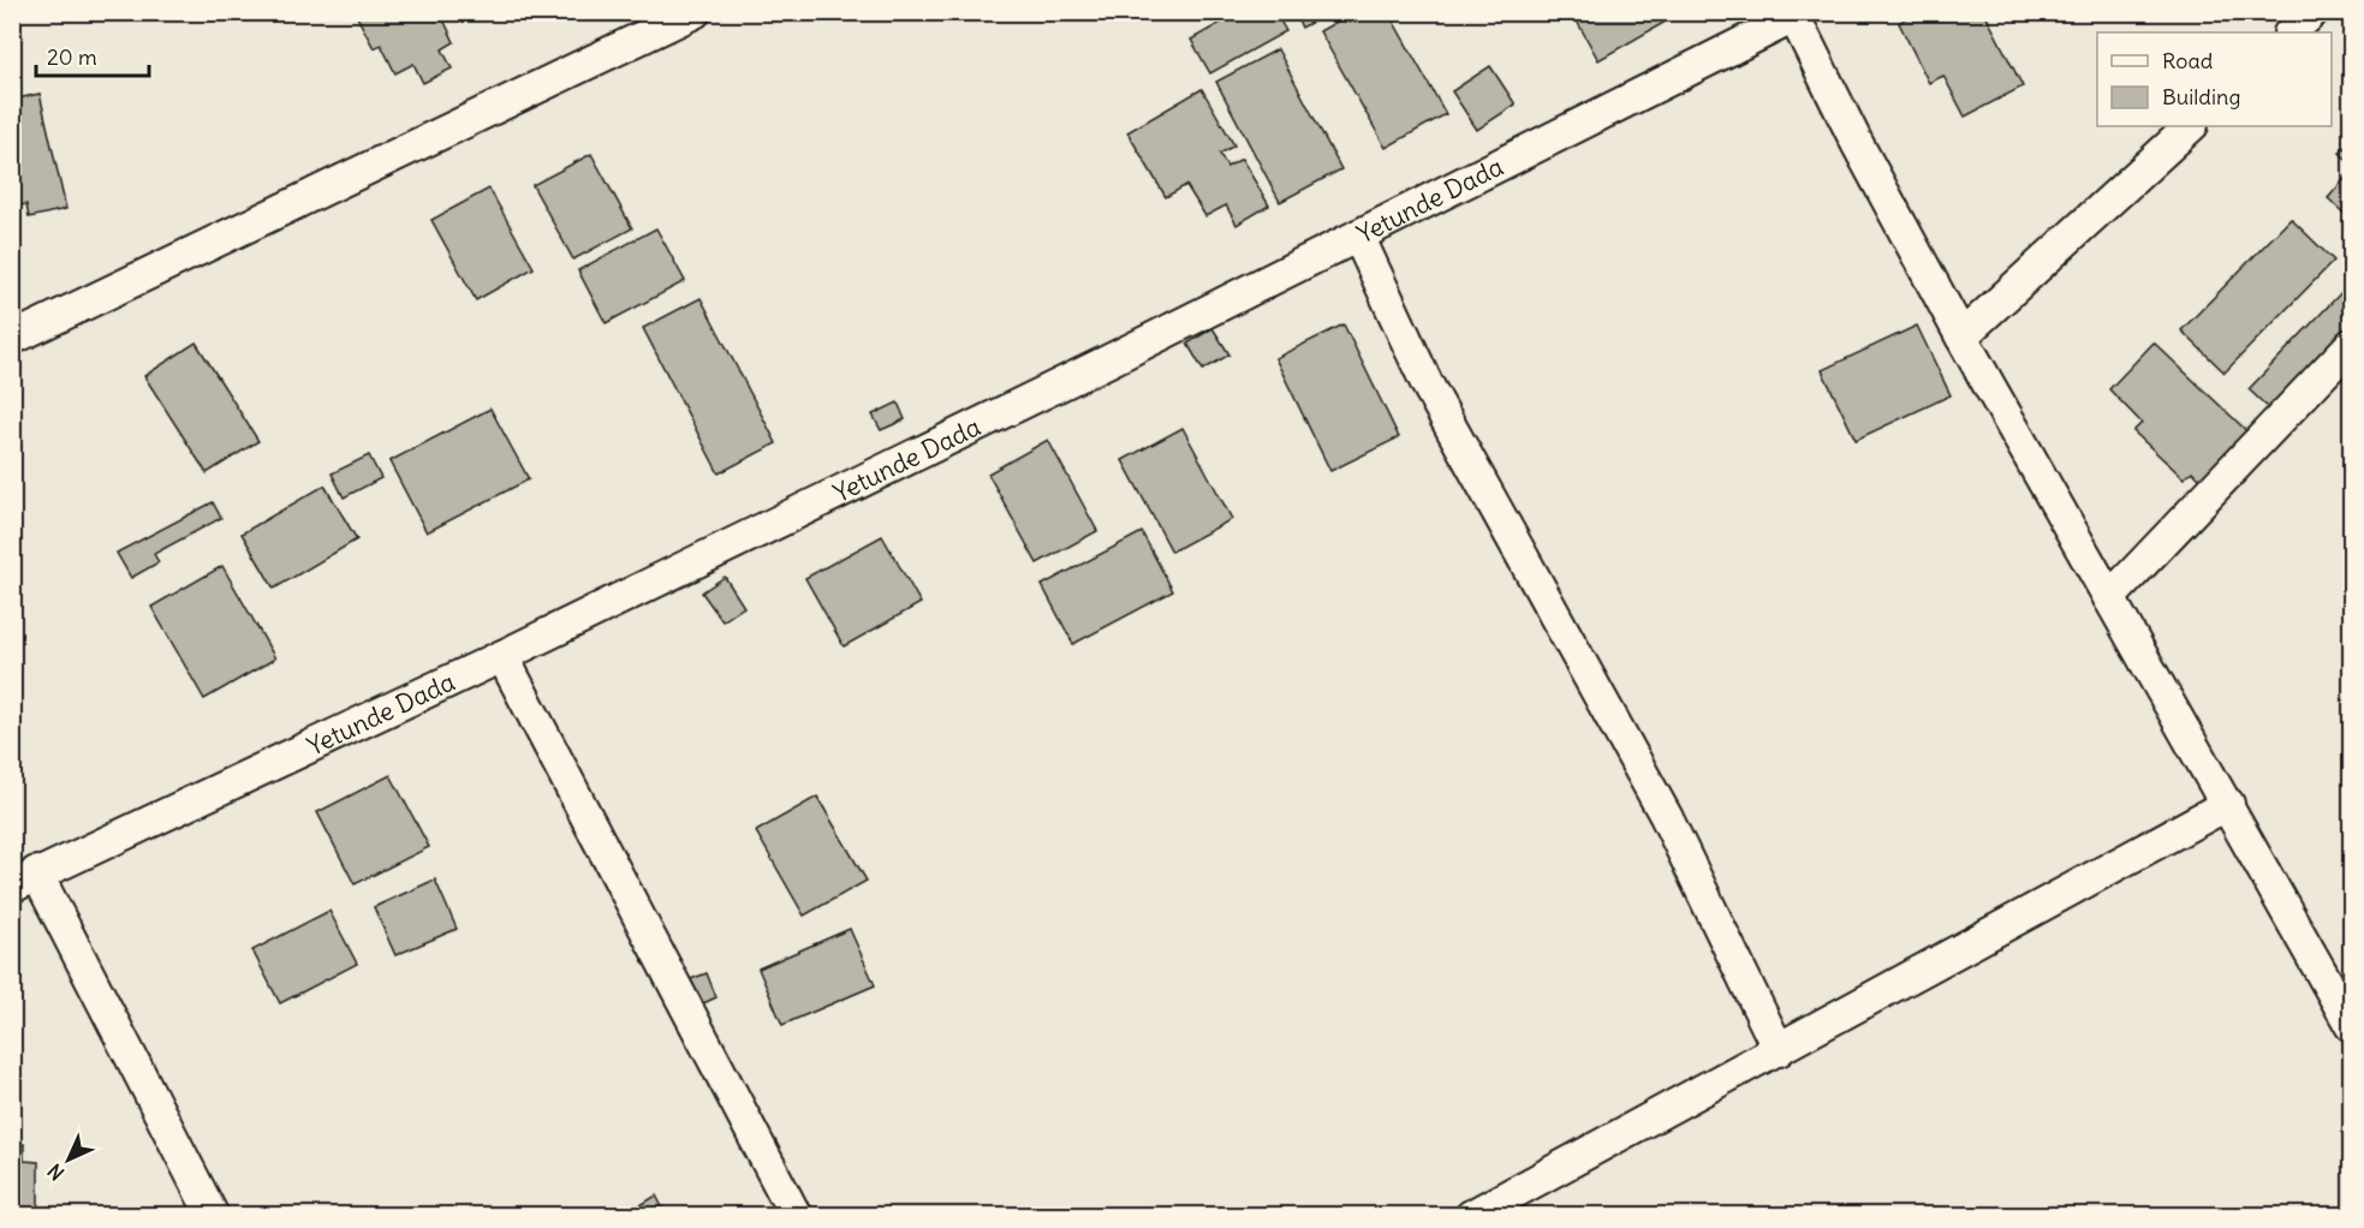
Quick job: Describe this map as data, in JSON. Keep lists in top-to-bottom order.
{
  "streets": {
    "street": ["Yetunde Dada"]
  },
  "legend": ["Road", "Building"],
  "scale_bar": "20 m",
  "north": "bottom left"
}
